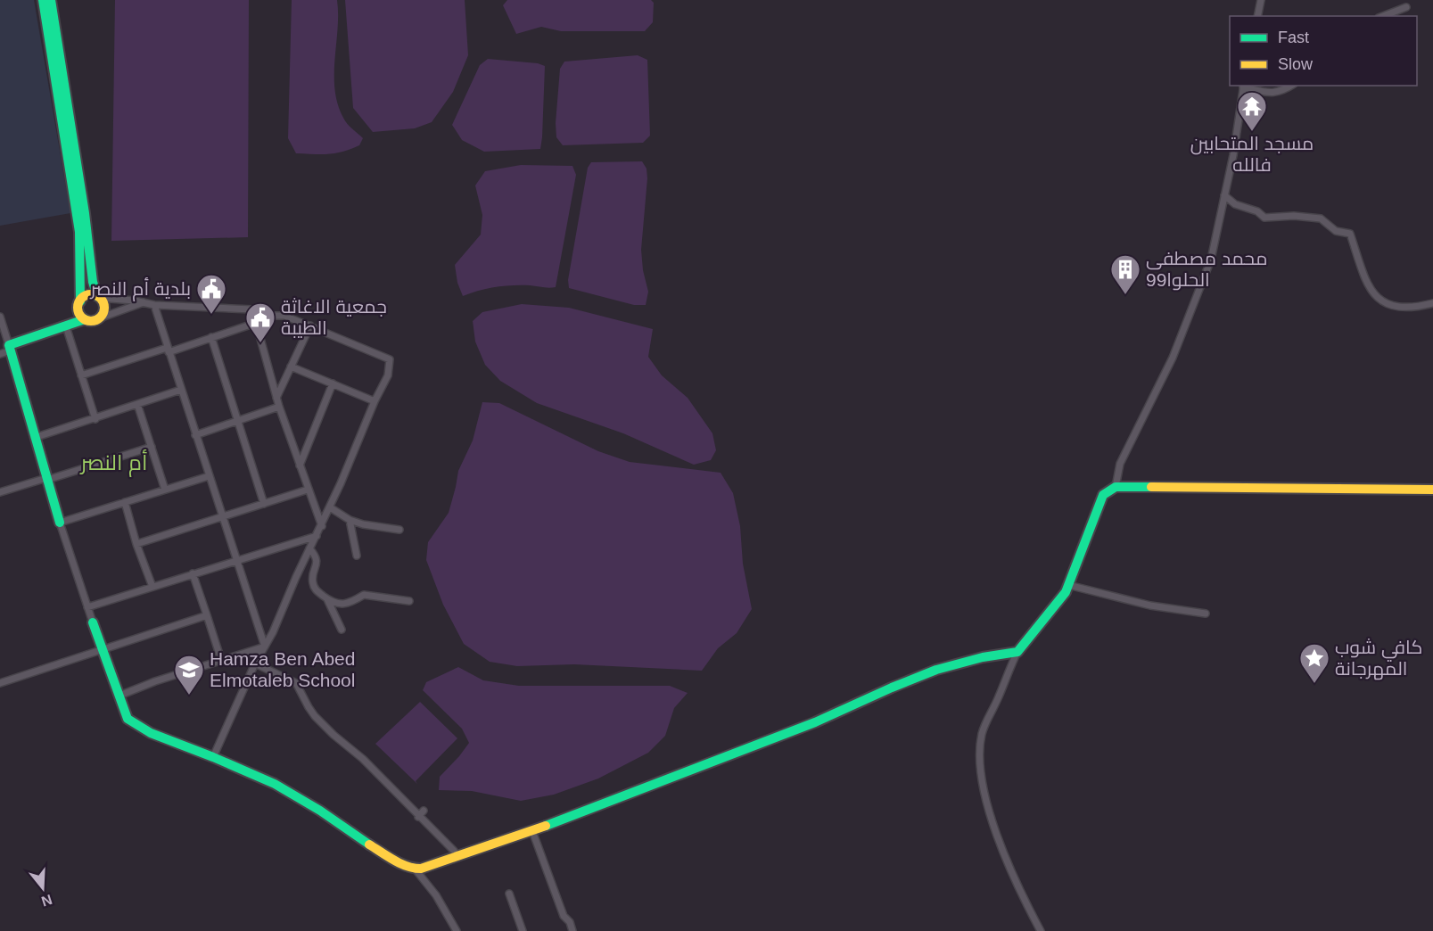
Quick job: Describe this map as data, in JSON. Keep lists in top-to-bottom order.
{
  "districts": ["أم النصر"],
  "places": {
    "temple": ["مسجد المتحابين فالله"],
    "building": ["محمد مصطفى الحلوا99"],
    "public building": ["بلدية أم النصر", "جمعية الاغاثة الطيبة"],
    "place": ["كافي شوب المهرجانة"],
    "school or university": ["Hamza Ben Abed Elmotaleb School"]
  },
  "legend": ["Fast", "Slow"],
  "north": "bottom"
}
